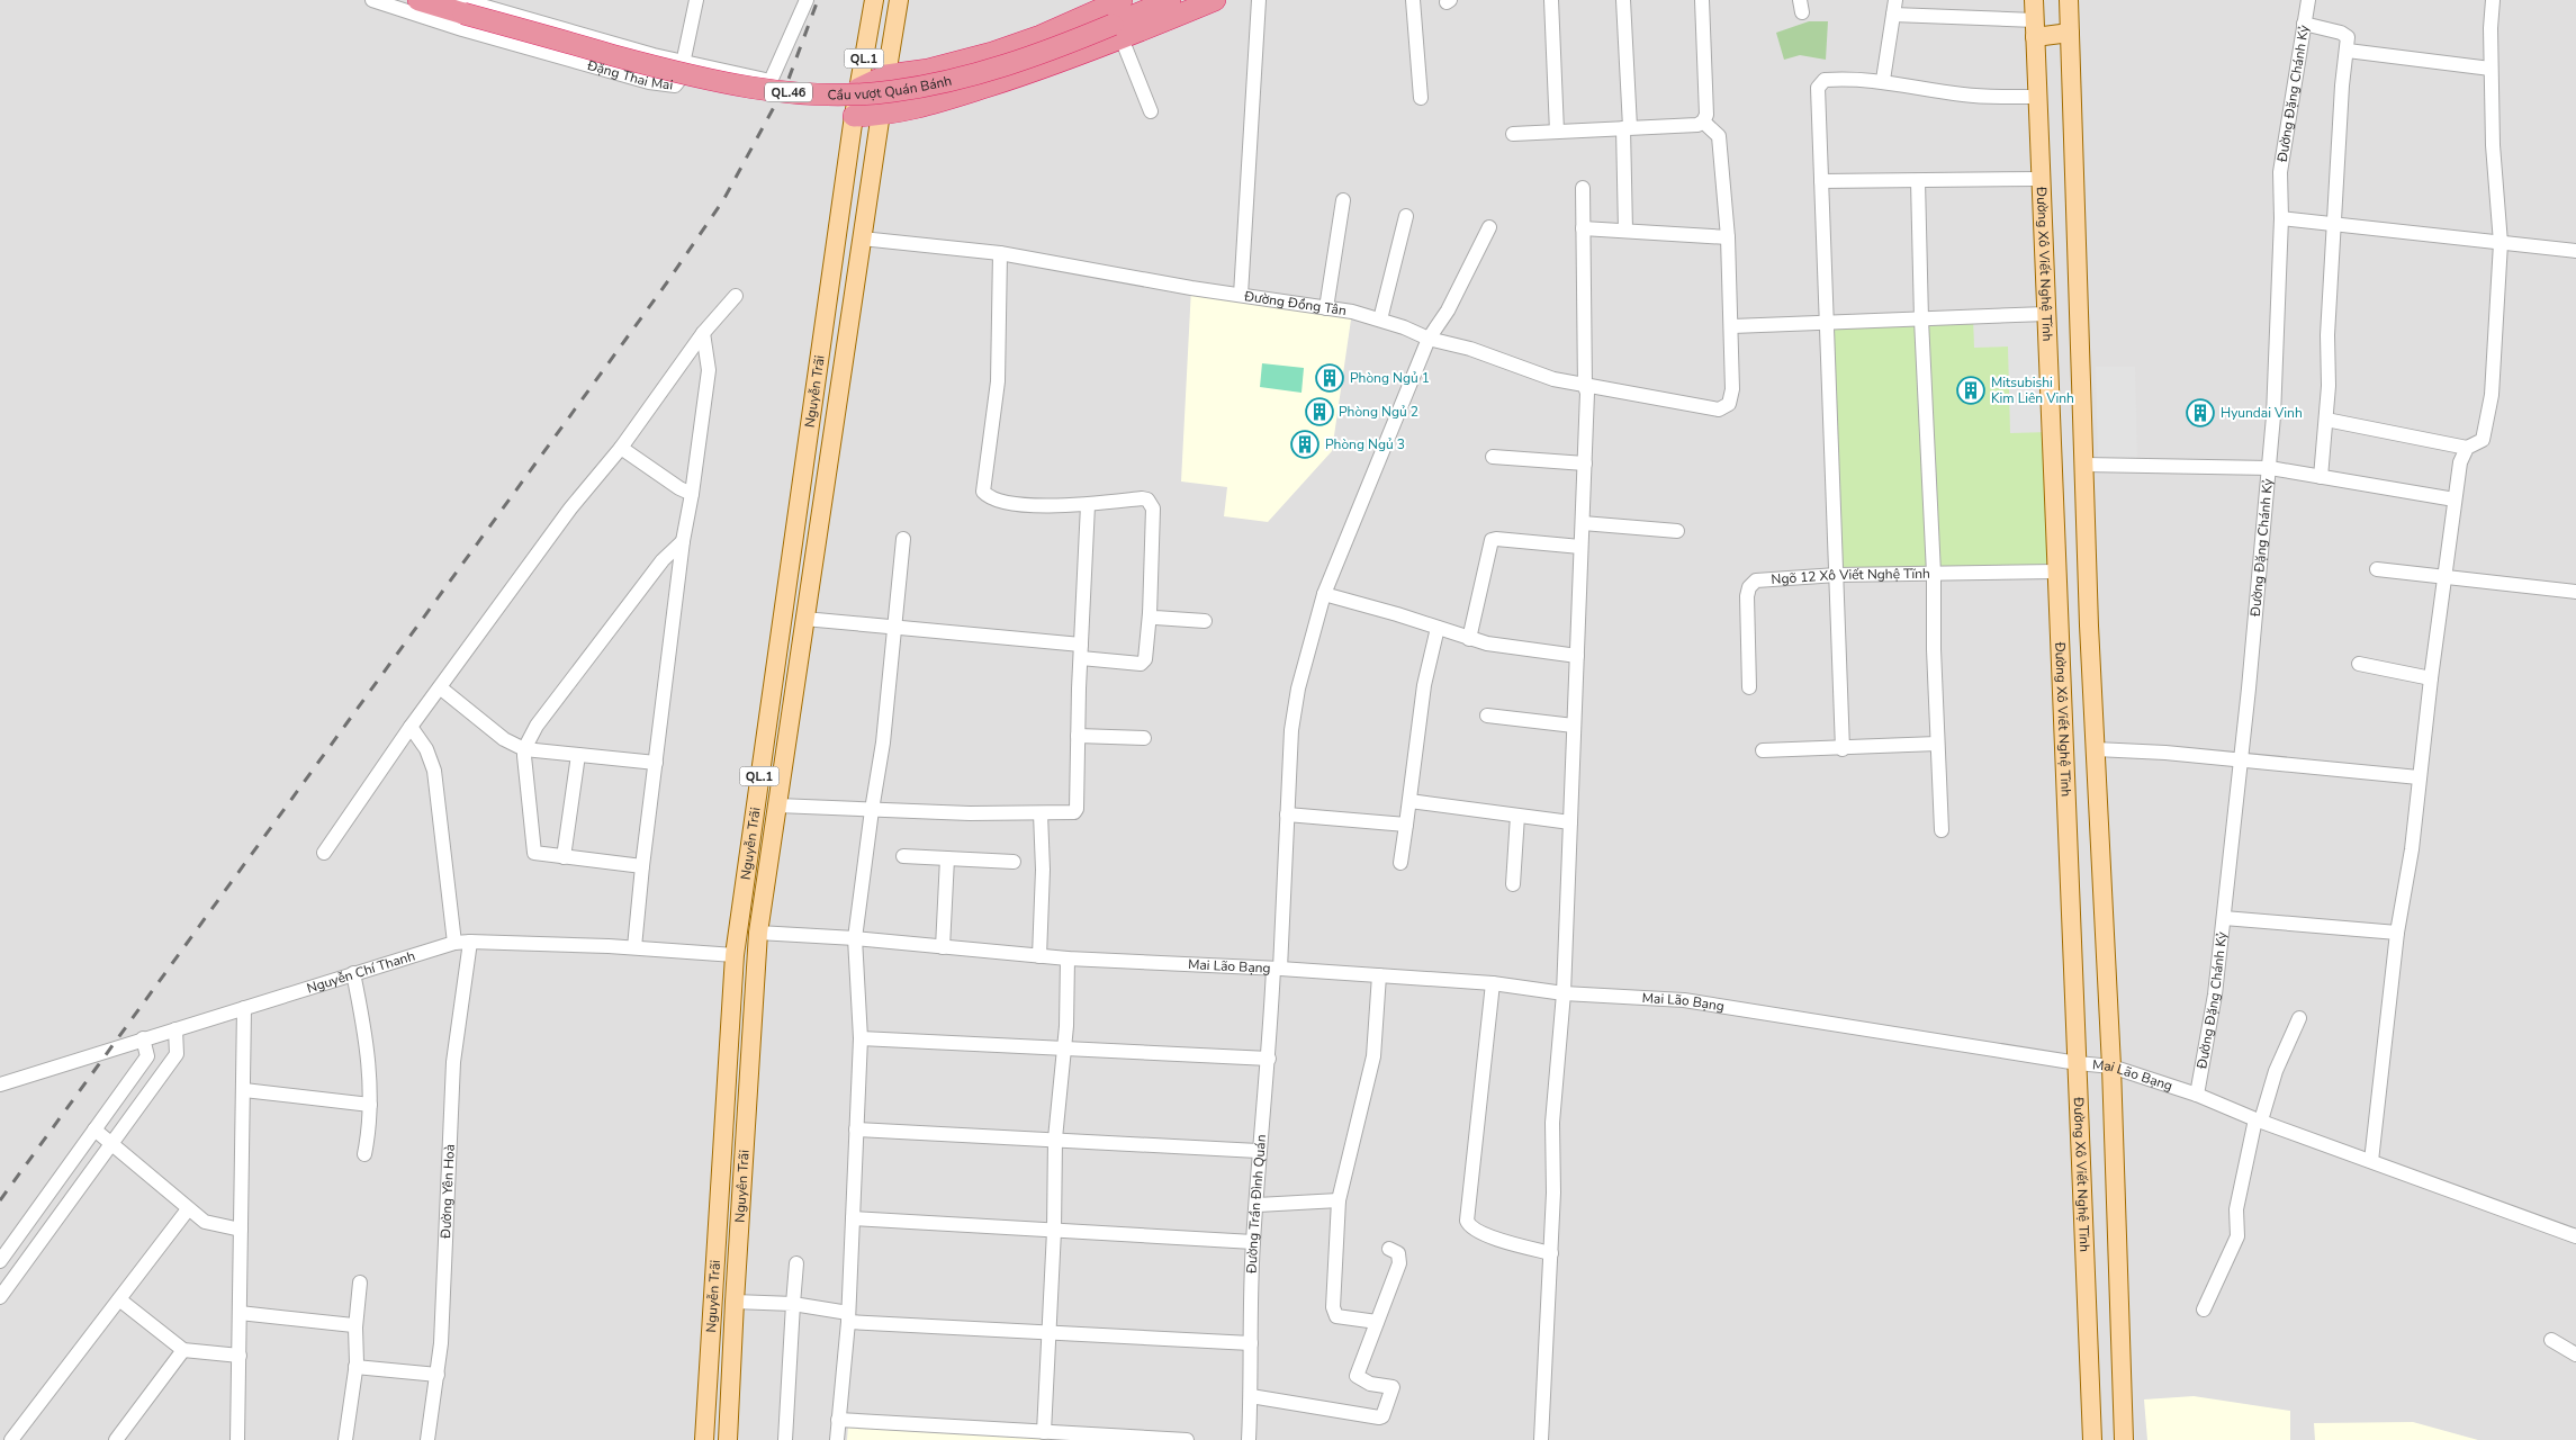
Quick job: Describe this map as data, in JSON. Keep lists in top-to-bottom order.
{
  "streets": {
    "highway": ["Đặng Thai Mai", "Cầu vượt Quán Bánh", "QL.46"],
    "main road": [
      "QL.1",
      "Đường Xô Viết Nghệ Tĩnh",
      "Nguyễn Trãi",
      "Nguyên Trãi"
    ],
    "street": [
      "Đường Đặng Chánh Kỷ",
      "Đường Đồng Tân",
      "Ngõ 12 Xô Viết Nghệ Tĩnh",
      "Mai Lão Bạng",
      "Nguyễn Chí Thanh",
      "Đường Yên Hoà",
      "Đường Trần Đình Quán"
    ]
  },
  "crossings": [
    ["QL.1", "Nguyễn Trãi"],
    ["Đặng Thai Mai", "Cầu vượt Quán Bánh"],
    ["Cầu vượt Quán Bánh", "QL.46"],
    ["Đường Đặng Chánh Kỷ", "Mai Lão Bạng"],
    ["Đường Xô Viết Nghệ Tĩnh", "Ngõ 12 Xô Viết Nghệ Tĩnh"],
    ["Đường Xô Viết Nghệ Tĩnh", "Mai Lão Bạng"],
    ["Đường Đồng Tân", "Nguyễn Trãi"],
    ["Đường Đồng Tân", "Đường Trần Đình Quán"],
    ["Nguyễn Trãi", "Mai Lão Bạng"],
    ["Nguyễn Trãi", "Nguyễn Chí Thanh"],
    ["Nguyễn Trãi", "Nguyên Trãi"],
    ["Mai Lão Bạng", "Nguyên Trãi"],
    ["Mai Lão Bạng", "Đường Trần Đình Quán"],
    ["Nguyễn Chí Thanh", "Đường Yên Hoà"]
  ],
  "places": {
    "building": [
      "Phòng Ngủ 1",
      "Mitsubishi Kim Liên Vinh",
      "Phòng Ngủ 2",
      "Hyundai Vinh",
      "Phòng Ngủ 3"
    ]
  }
}
